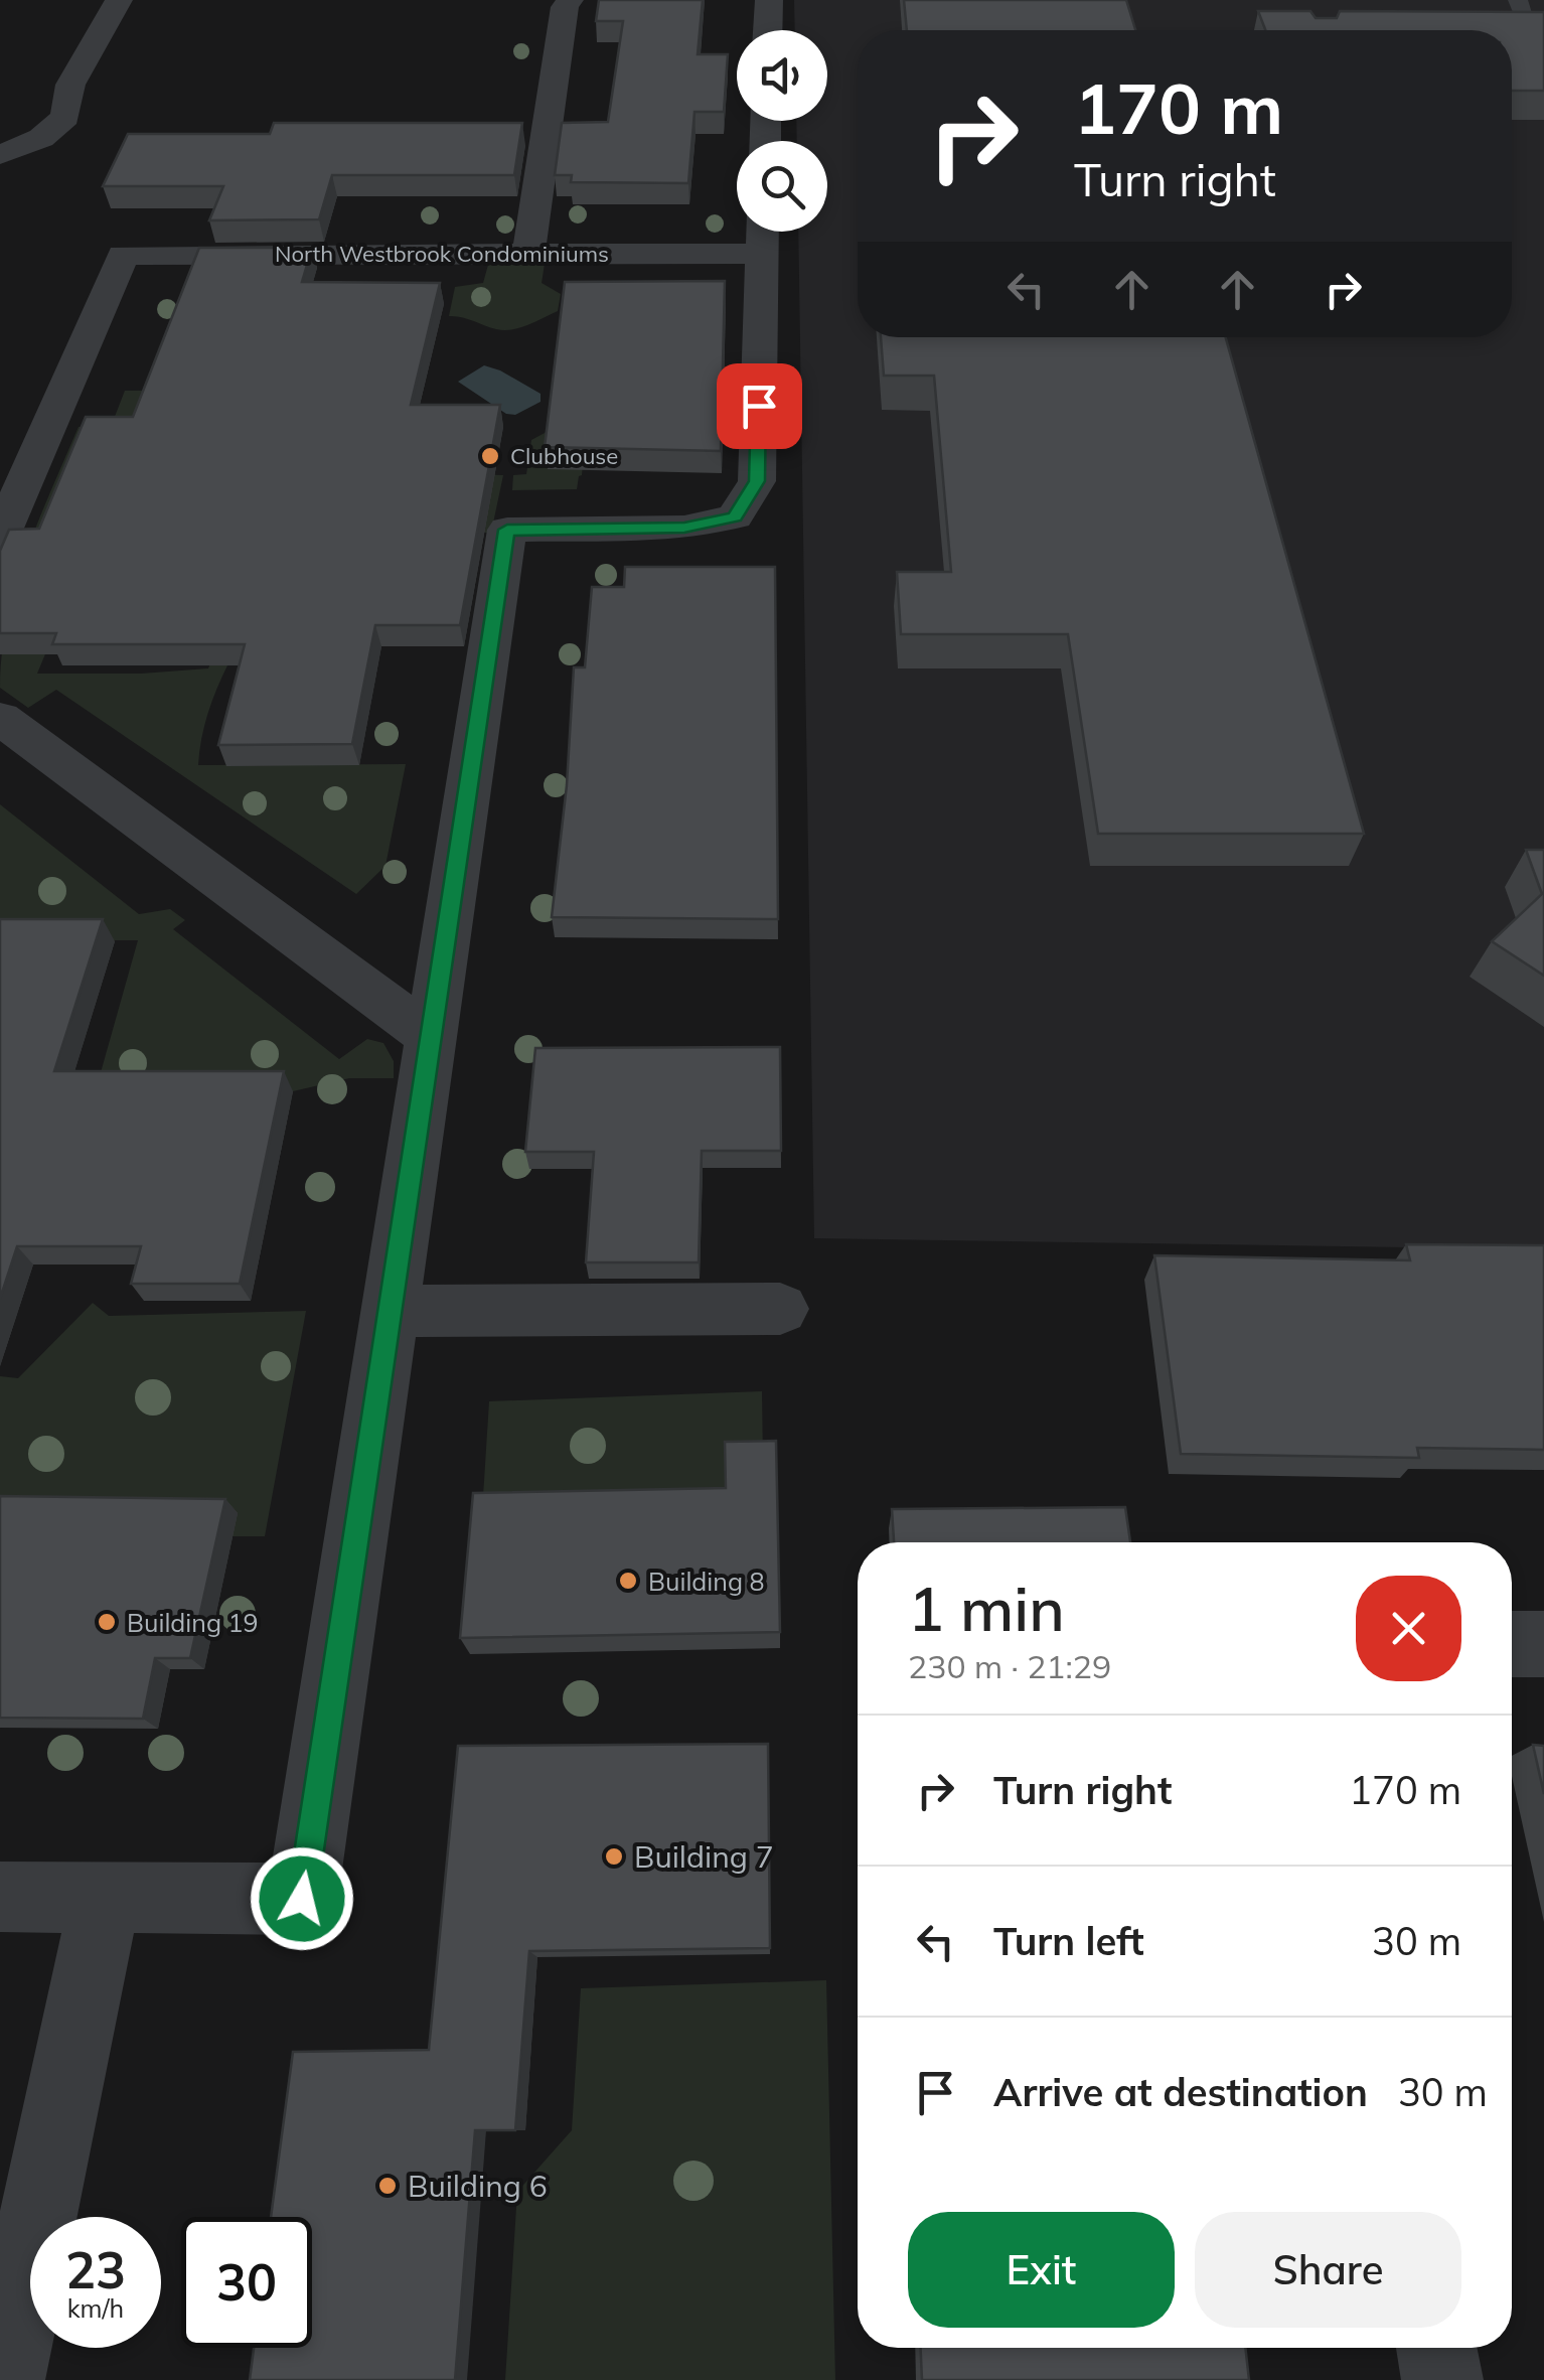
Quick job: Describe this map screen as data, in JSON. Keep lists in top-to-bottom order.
{
  "streets": {
    "street": ["North Westbrook Condominiums"]
  },
  "places": [
    "Clubhouse",
    "Building 8",
    "Building 19",
    "Building 7",
    "Building 6"
  ],
  "page": {
    "turn": ["170 m", "Turn right"],
    "heading": ["1 min", "230 m · 21:29"],
    "list": [
      {
        "name": "Turn right",
        "value": "170 m"
      },
      {
        "name": "Turn left",
        "value": "30 m"
      },
      {
        "name": "Arrive at destination",
        "value": "30 m"
      }
    ],
    "buttons": ["Exit", "Share"],
    "speed": "23 km/h",
    "limit": "30"
  }
}
